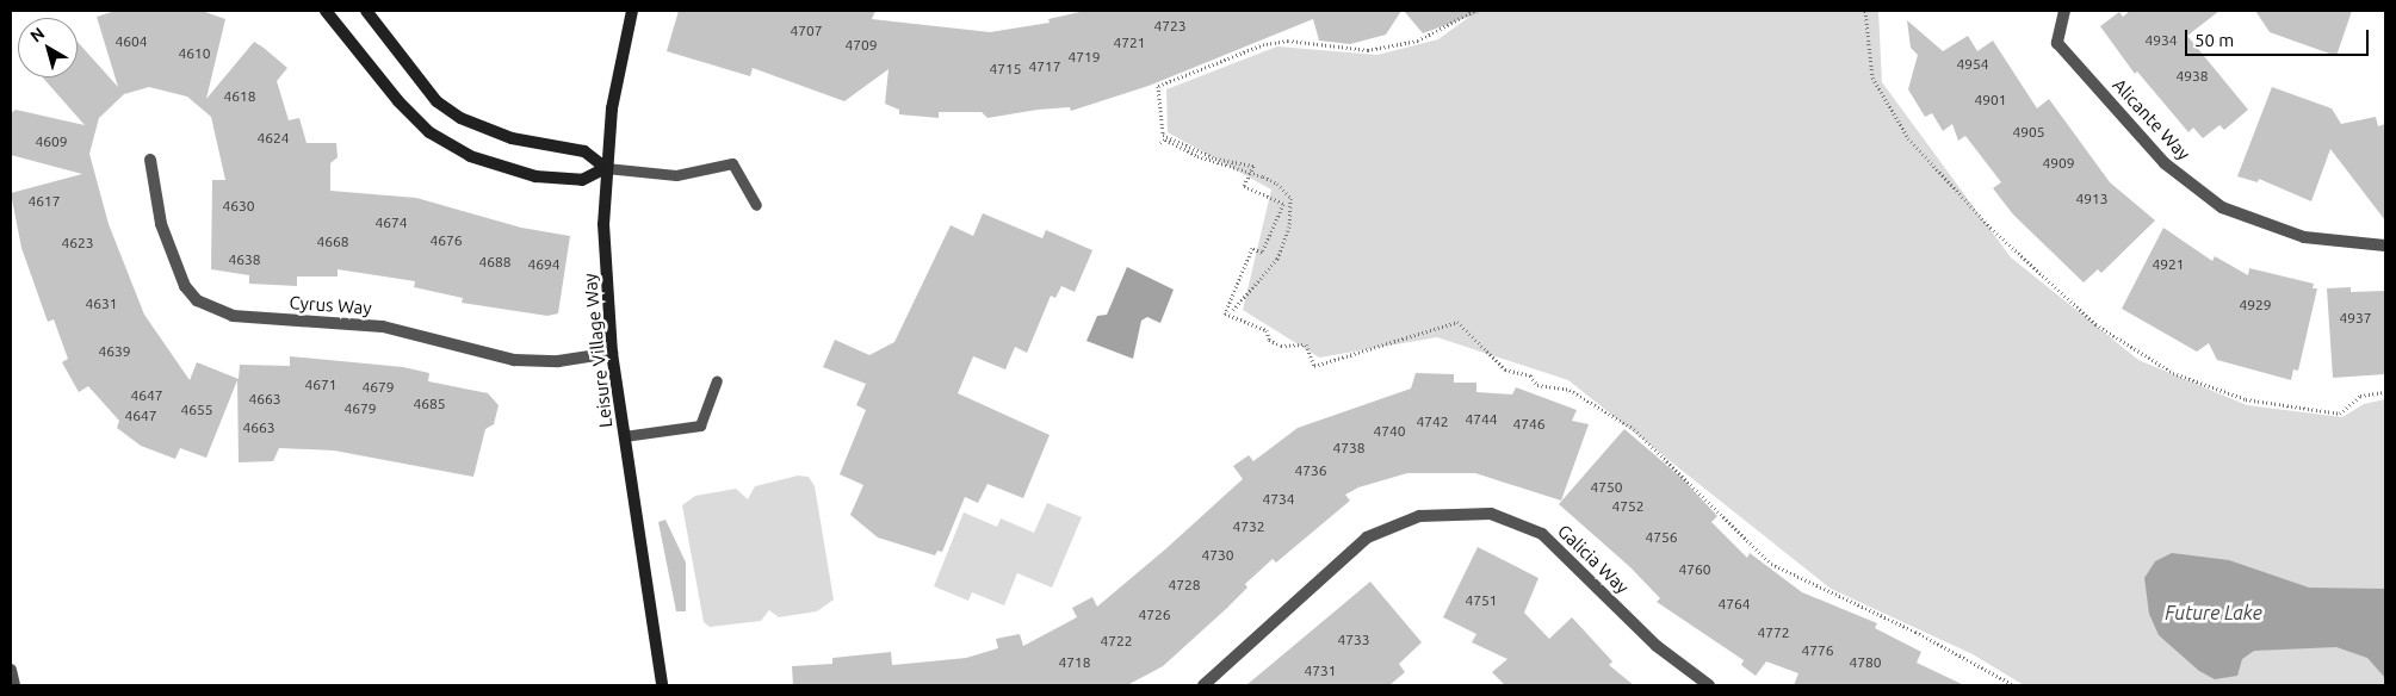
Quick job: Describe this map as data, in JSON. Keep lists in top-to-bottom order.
{
  "streets": {
    "street": [
      "Alicante Way",
      "Cyrus Way",
      "Leisure Village Way",
      "Galicia Way"
    ]
  },
  "crossings": [
    ["Cyrus Way", "Leisure Village Way"]
  ],
  "water": ["Future Lake"],
  "house_numbers": [
    "4723",
    "4707",
    "4934",
    "4604",
    "4721",
    "4709",
    "4610",
    "4719",
    "4954",
    "4717",
    "4715",
    "4938",
    "4618",
    "4901",
    "4905",
    "4624",
    "4609",
    "4909",
    "4913",
    "4617",
    "4630",
    "4674",
    "4676",
    "4668",
    "4623",
    "4638",
    "4688",
    "4694",
    "4921",
    "4631",
    "4929",
    "4937",
    "4639",
    "4671",
    "4679",
    "4647",
    "4663",
    "4685",
    "4679",
    "4655",
    "4647",
    "4744",
    "4742",
    "4746",
    "4663",
    "4740",
    "4738",
    "4736",
    "4750",
    "4734",
    "4752",
    "4732",
    "4756",
    "4730",
    "4760",
    "4728",
    "4751",
    "4764",
    "4726",
    "4772",
    "4733",
    "4722",
    "4776",
    "4718",
    "4780",
    "4731"
  ],
  "scale_bar": "50 m",
  "north": "top left"
}
